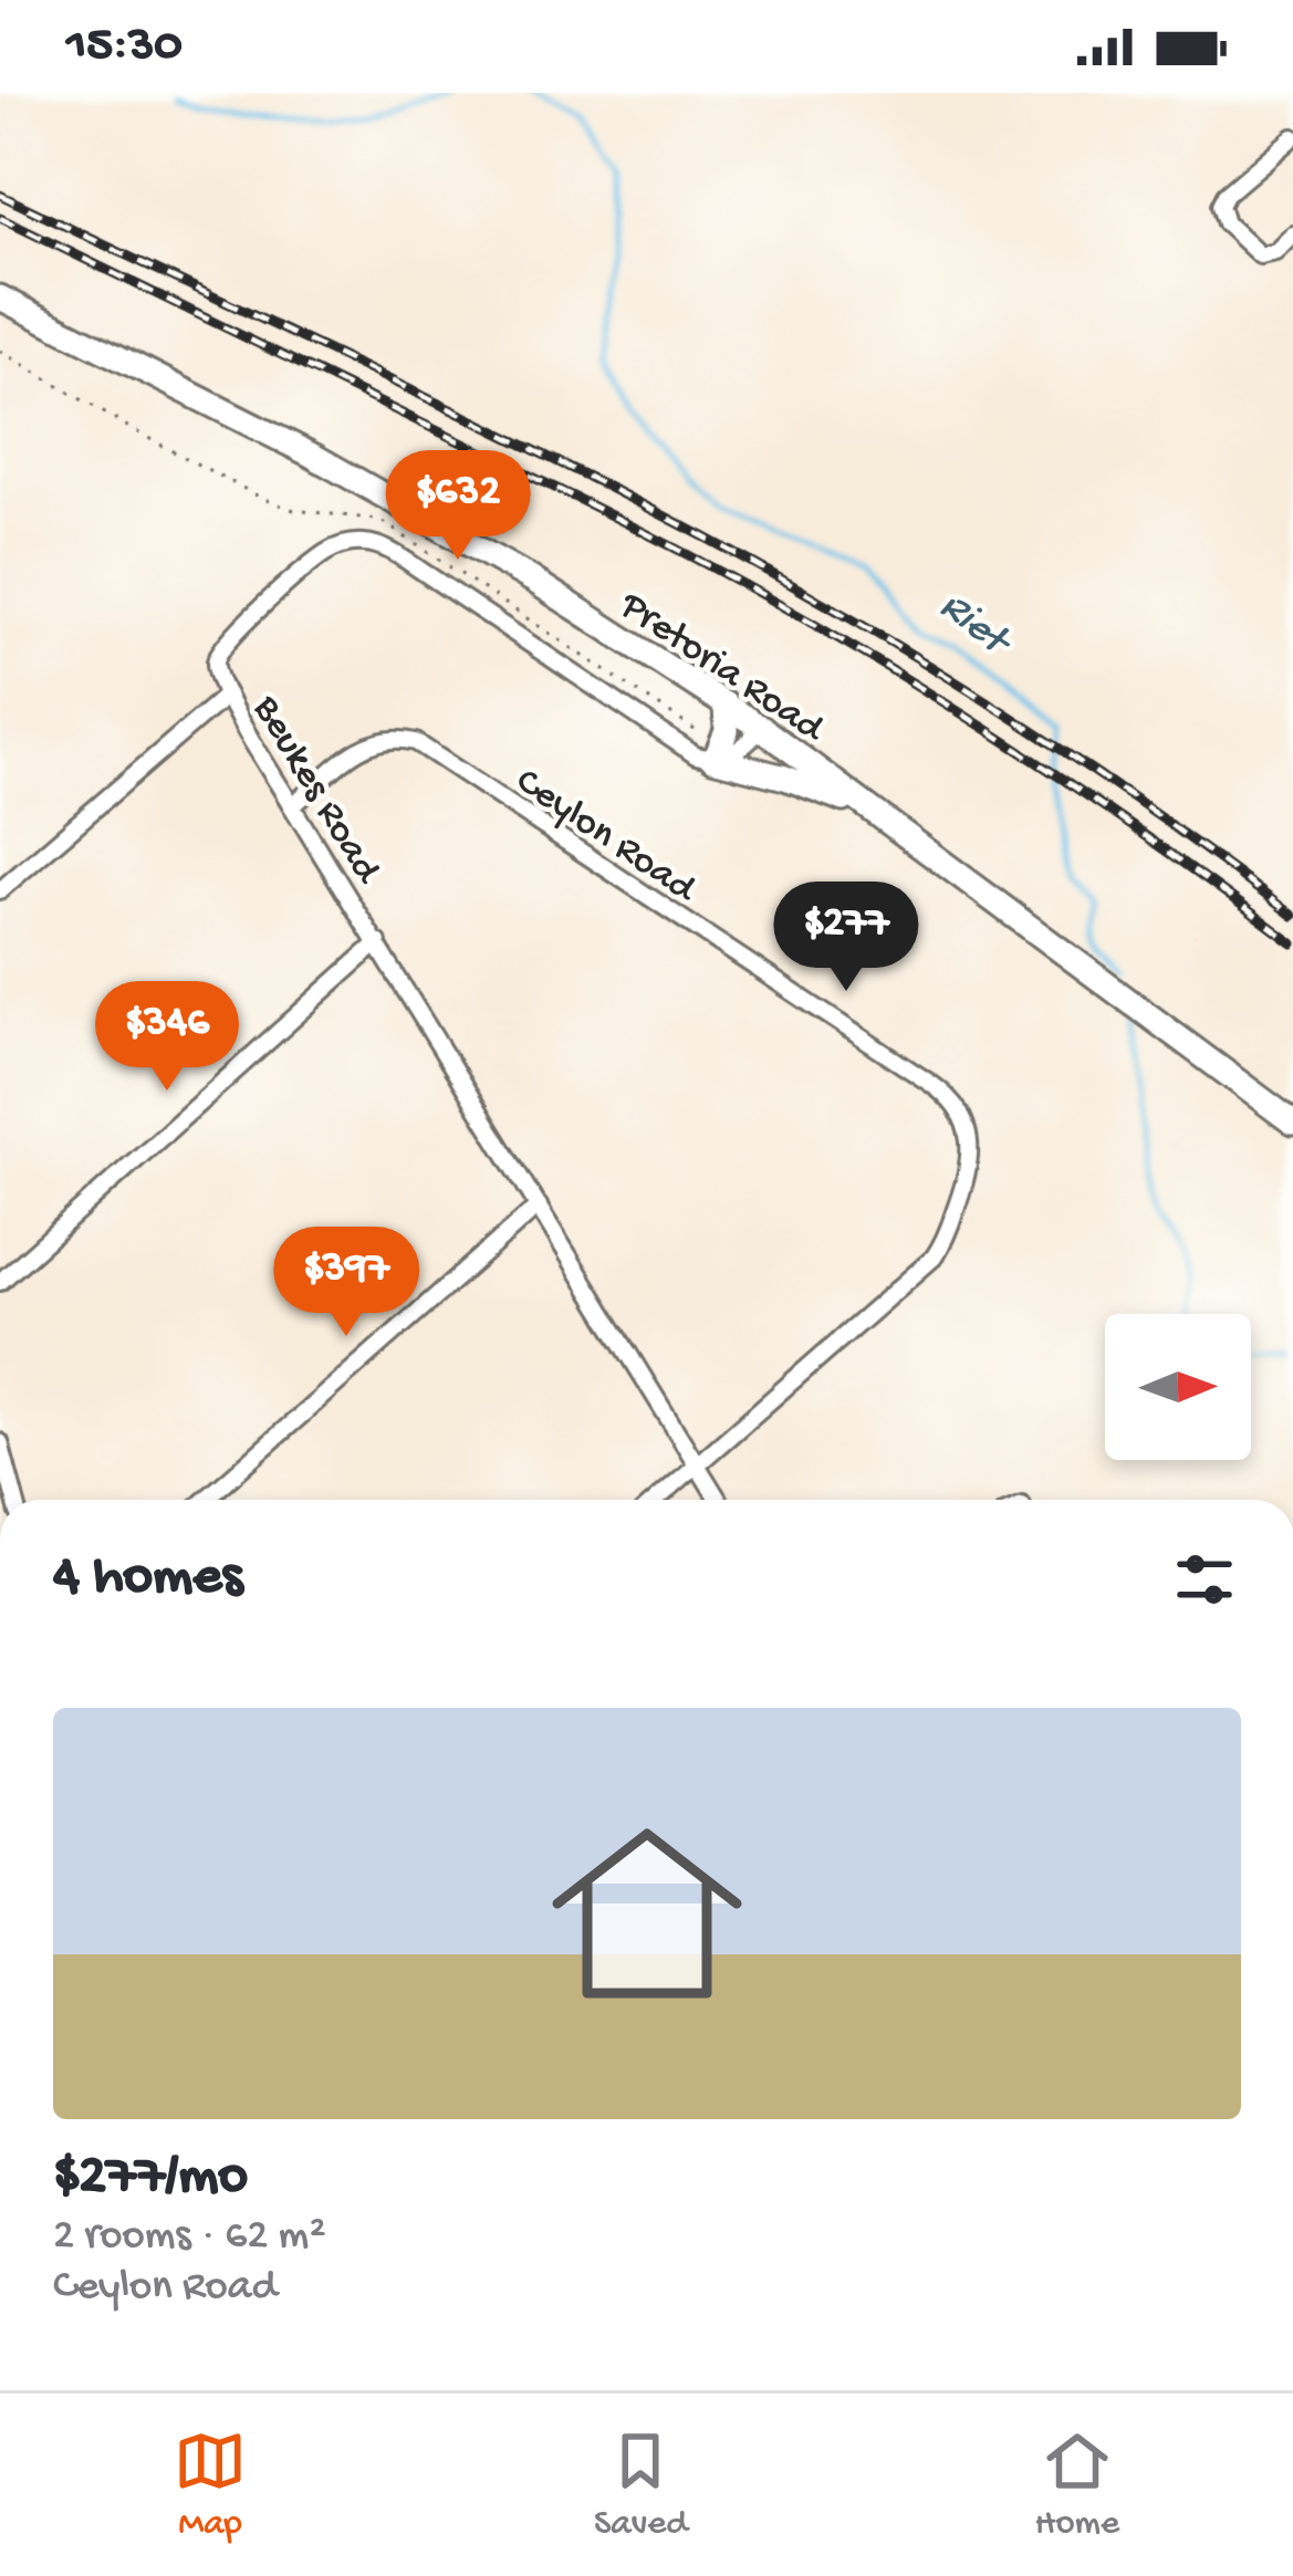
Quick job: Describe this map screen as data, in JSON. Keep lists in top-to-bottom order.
{
  "streets": {
    "main road": ["Pretoria Road"],
    "street": ["Beukes Road", "Ceylon Road"]
  },
  "crossings": [
    ["Beukes Road", "Ceylon Road"]
  ],
  "water": ["Riet"],
  "north": "right",
  "page": {
    "status": "15:30",
    "price": [
      "$632",
      "$277",
      "$346",
      "$397"
    ],
    "heading": "4 homes",
    "list": [
      {
        "name": "$277/mo",
        "note": "2 rooms · 62 m² · Ceylon Road"
      }
    ],
    "tabs": ["Map", "Saved", "Home"]
  }
}
